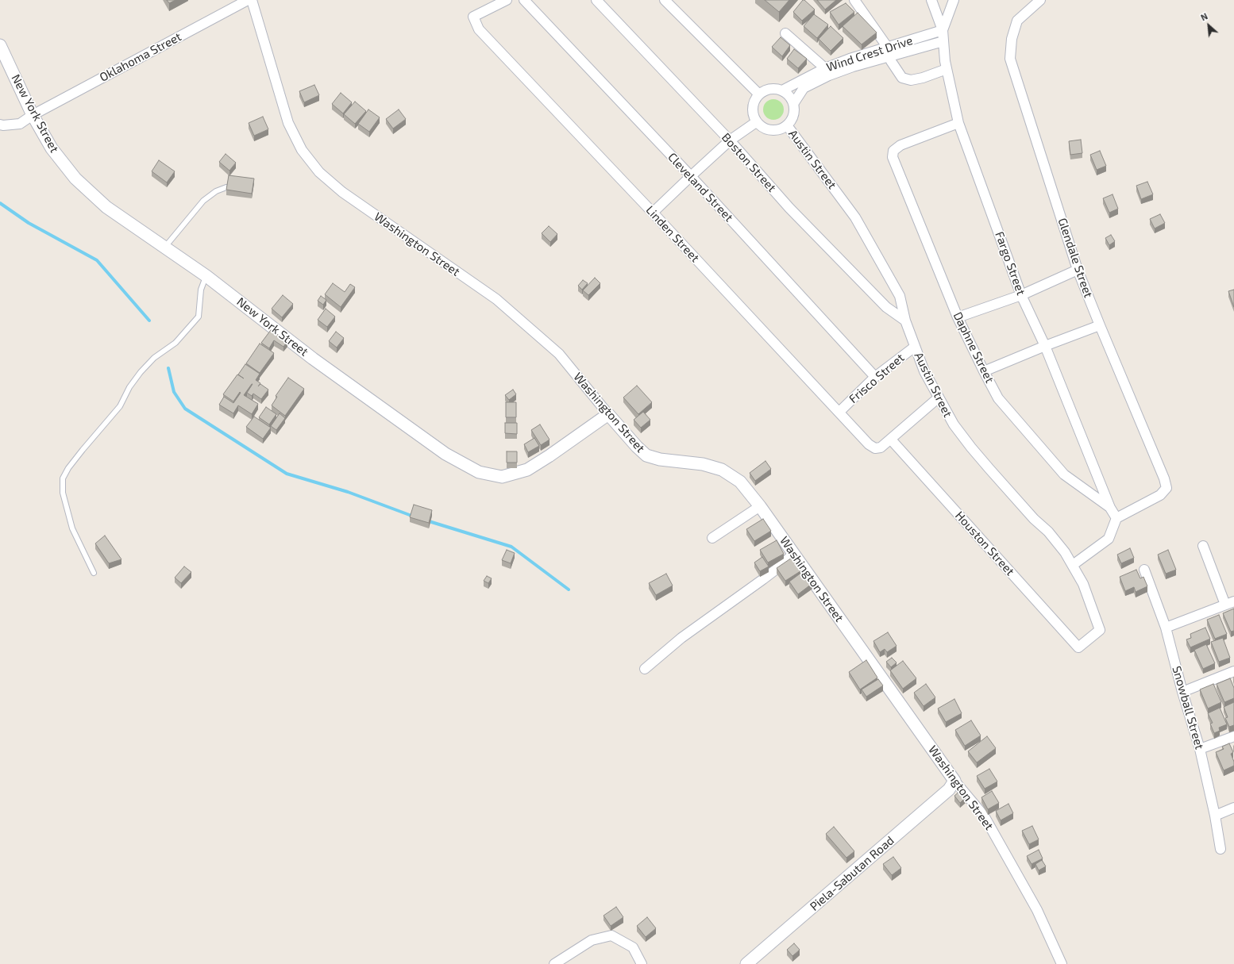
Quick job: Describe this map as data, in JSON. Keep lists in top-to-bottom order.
{
  "streets": {
    "street": [
      "Wind Crest Drive",
      "Oklahoma Street",
      "New York Street",
      "Austin Street",
      "Boston Street",
      "Cleveland Street",
      "Linden Street",
      "Washington Street",
      "Glendale Street",
      "Fargo Street",
      "Daphne Street",
      "Frisco Street",
      "Houston Street",
      "Snowball Street",
      "Piela-Sabutan Road"
    ]
  },
  "crossings": [
    ["Wind Crest Drive", "Austin Street"],
    ["Wind Crest Drive", "Fargo Street"],
    ["Oklahoma Street", "New York Street"],
    ["New York Street", "Washington Street"],
    ["Austin Street", "Boston Street"],
    ["Austin Street", "Frisco Street"],
    ["Austin Street", "Houston Street"],
    ["Cleveland Street", "Frisco Street"],
    ["Linden Street", "Frisco Street"],
    ["Linden Street", "Houston Street"],
    ["Washington Street", "Piela-Sabutan Road"],
    ["Glendale Street", "Fargo Street"],
    ["Fargo Street", "Daphne Street"]
  ],
  "north": "top left"
}
